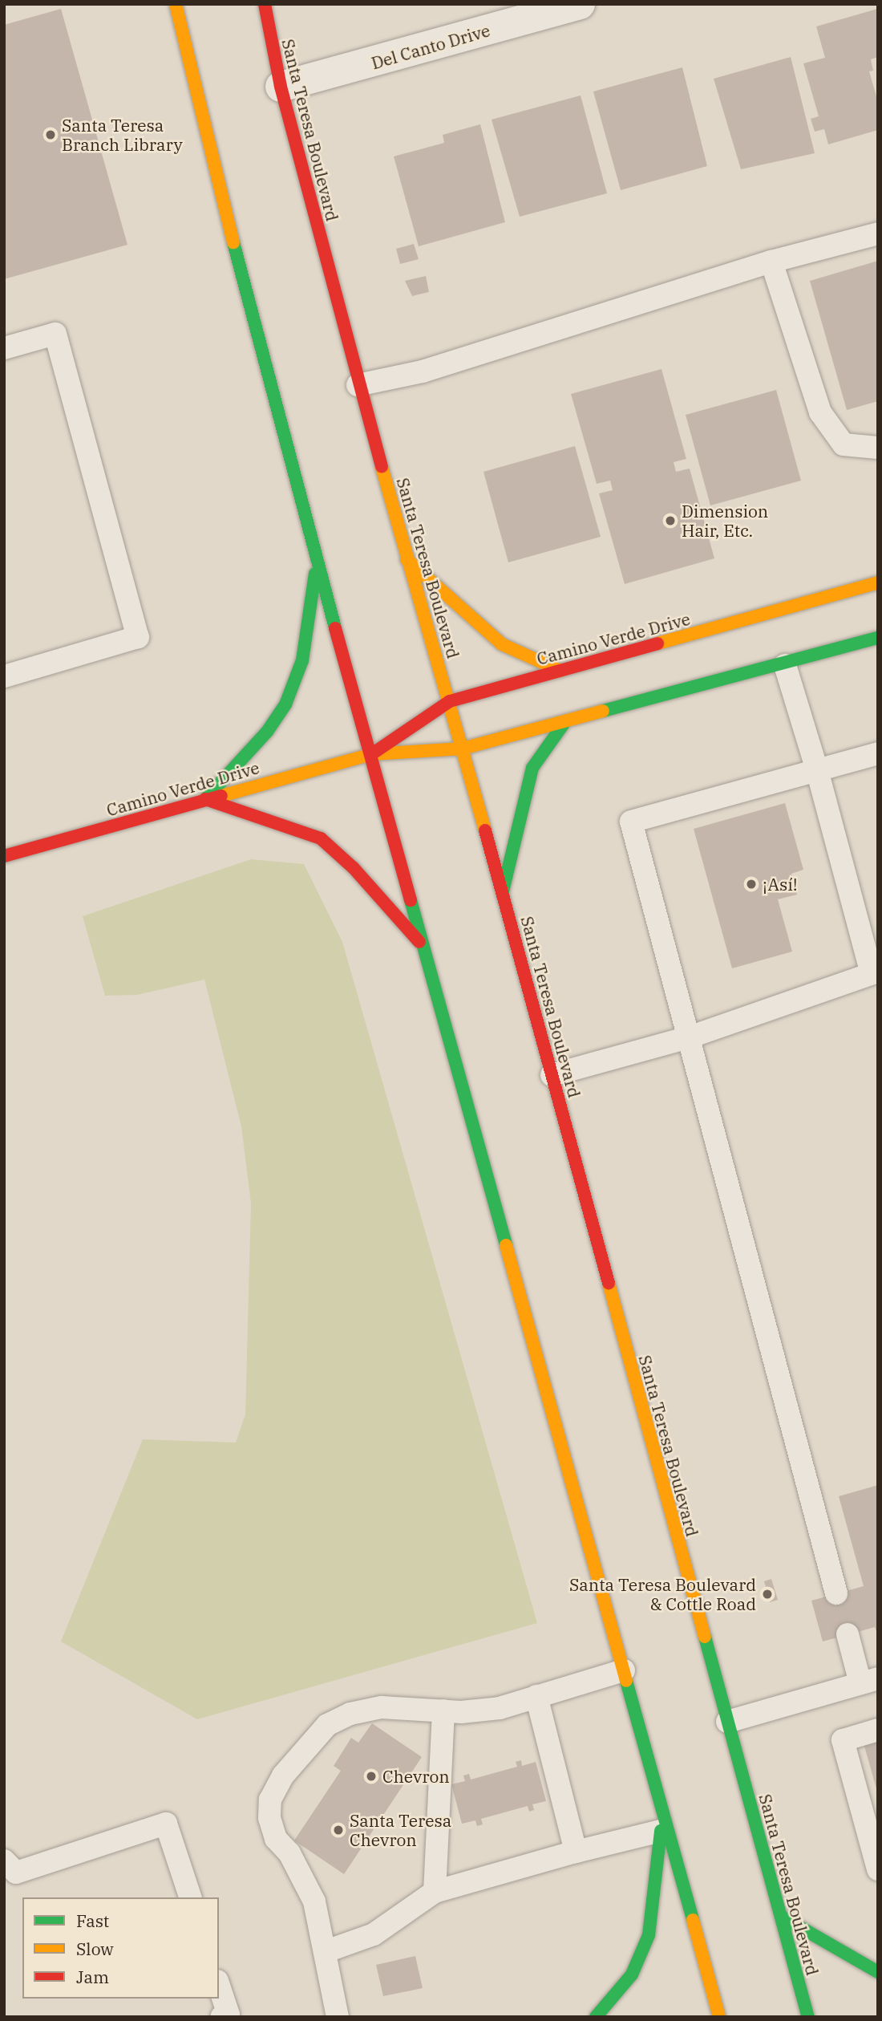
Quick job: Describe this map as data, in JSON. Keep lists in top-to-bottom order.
{
  "streets": {
    "main road": ["Santa Teresa Boulevard", "Camino Verde Drive"],
    "street": ["Del Canto Drive"]
  },
  "crossings": [
    ["Del Canto Drive", "Santa Teresa Boulevard"],
    ["Santa Teresa Boulevard", "Camino Verde Drive"]
  ],
  "places": [
    "Santa Teresa Branch Library",
    "Dimension Hair, Etc.",
    "¡Así!",
    "Santa Teresa Boulevard & Cottle Road",
    "Chevron",
    "Santa Teresa Chevron"
  ],
  "legend": ["Fast", "Slow", "Jam"]
}
